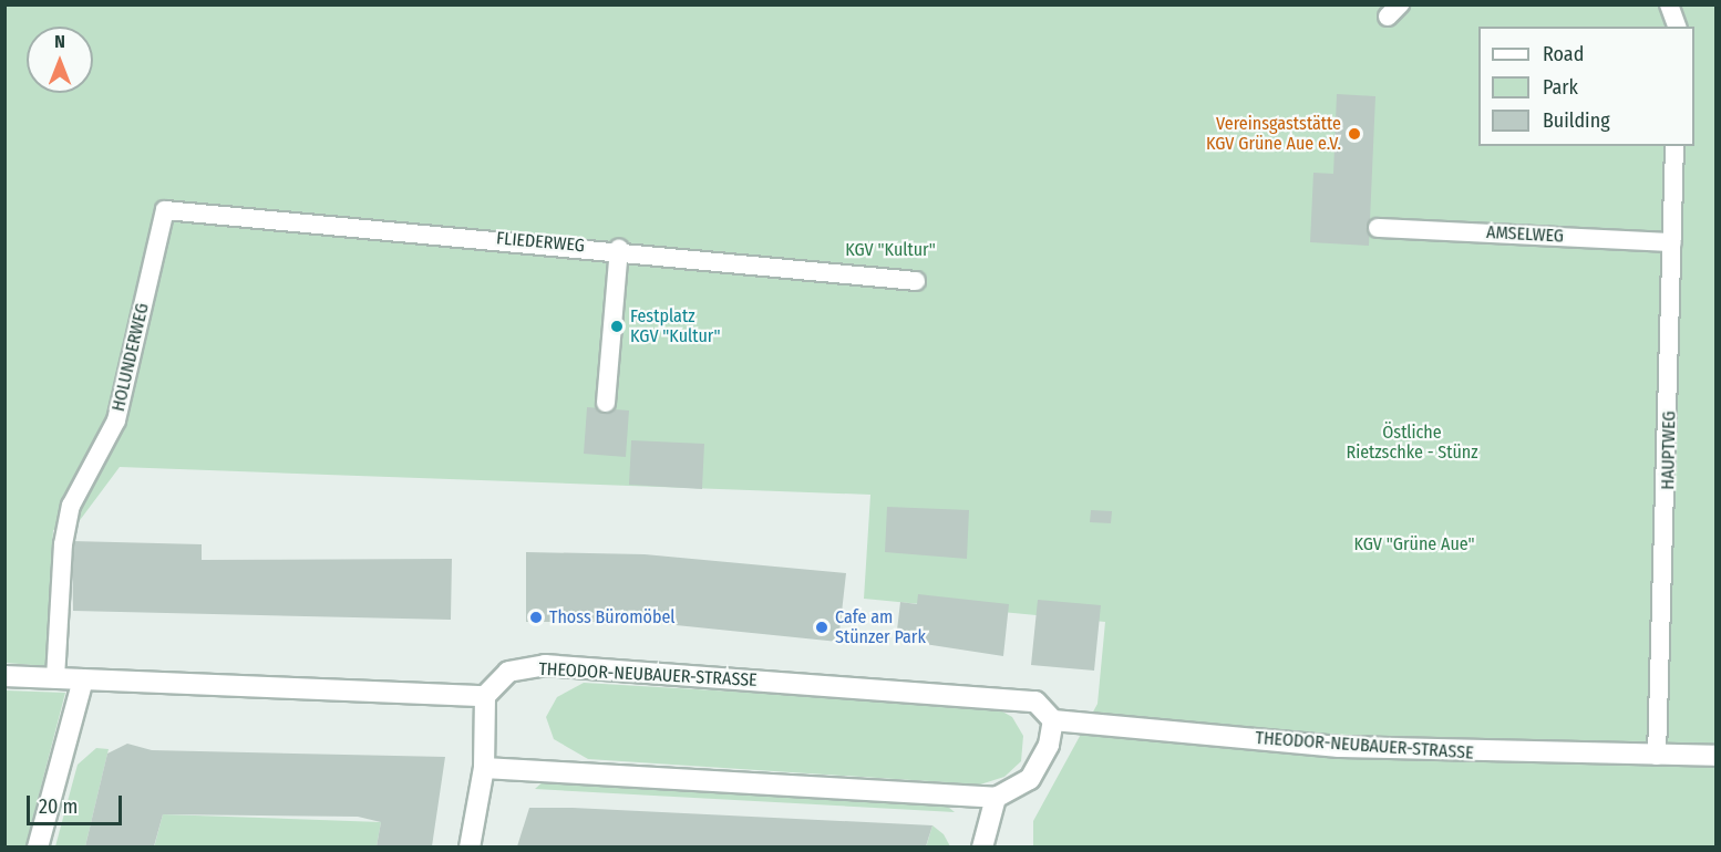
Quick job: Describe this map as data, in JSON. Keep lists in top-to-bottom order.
{
  "streets": {
    "street": ["THEODOR-NEUBAUER-STRASSE"],
    "lane": [
      "AMSELWEG",
      "FLIEDERWEG",
      "HOLUNDERWEG",
      "HAUPTWEG"
    ]
  },
  "crossings": [
    ["AMSELWEG", "HAUPTWEG"],
    ["FLIEDERWEG", "HOLUNDERWEG"],
    ["HAUPTWEG", "THEODOR-NEUBAUER-STRASSE"]
  ],
  "parks": ["KGV \"Kultur\"", "Östliche Rietzschke - Stünz", "KGV \"Grüne Aue\""],
  "places": [
    "Vereinsgaststätte KGV Grüne Aue e.V.",
    "Festplatz KGV \"Kultur\"",
    "Thoss Büromöbel",
    "Cafe am Stünzer Park"
  ],
  "legend": ["Road", "Park", "Building"],
  "scale_bar": "20 m",
  "north": "top"
}
